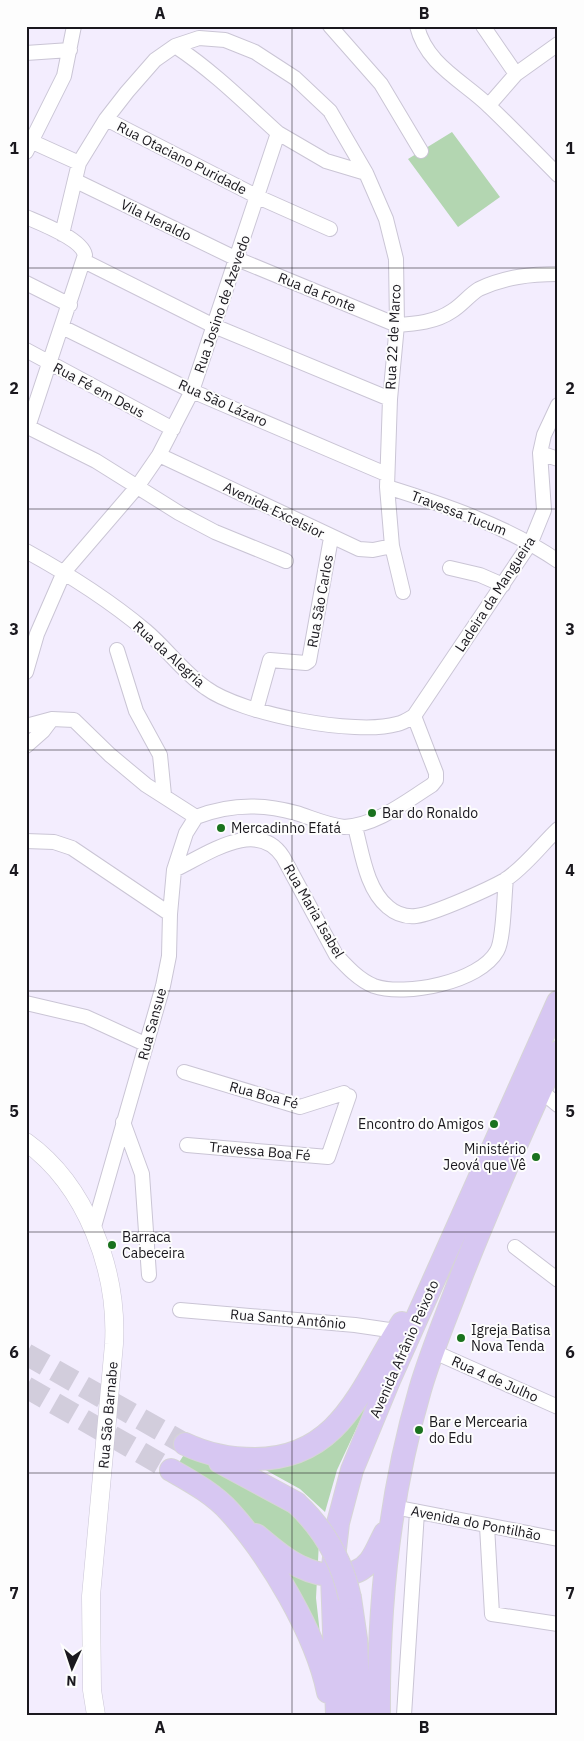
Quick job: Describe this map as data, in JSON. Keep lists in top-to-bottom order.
{
  "streets": {
    "main road": ["Avenida Afrânio Peixoto"],
    "street": [
      "Rua Otaciano Puridade",
      "Vila Heraldo",
      "Rua da Fonte",
      "Rua Josino de Azevedo",
      "Rua 22 de Marco",
      "Rua Fé em Deus",
      "Rua São Lázaro",
      "Avenida Excelsior",
      "Travessa Tucum",
      "Ladeira da Mangueira",
      "Rua São Carlos",
      "Rua da Alegria",
      "Rua Maria Isabel",
      "Rua Sansue",
      "Rua Boa Fé",
      "Travessa Boa Fé",
      "Rua Santo Antônio",
      "Rua 4 de Julho",
      "Rua São Barnabe",
      "Avenida do Pontilhão"
    ]
  },
  "crossings": [
    ["Rua Otaciano Puridade", "Rua Josino de Azevedo"],
    ["Rua Otaciano Puridade", "Rua 22 de Marco"],
    ["Vila Heraldo", "Rua da Fonte"],
    ["Vila Heraldo", "Rua Josino de Azevedo"],
    ["Vila Heraldo", "Rua 22 de Marco"],
    ["Rua da Fonte", "Rua Josino de Azevedo"],
    ["Rua da Fonte", "Rua 22 de Marco"],
    ["Rua Josino de Azevedo", "Rua Fé em Deus"],
    ["Rua Josino de Azevedo", "Rua São Lázaro"],
    ["Rua Josino de Azevedo", "Avenida Excelsior"],
    ["Rua Josino de Azevedo", "Rua da Alegria"],
    ["Rua 22 de Marco", "Rua São Lázaro"],
    ["Rua 22 de Marco", "Avenida Excelsior"],
    ["Rua 22 de Marco", "Travessa Tucum"],
    ["Rua São Lázaro", "Travessa Tucum"],
    ["Avenida Excelsior", "Rua São Carlos"],
    ["Travessa Tucum", "Ladeira da Mangueira"],
    ["Ladeira da Mangueira", "Rua da Alegria"],
    ["Rua São Carlos", "Rua da Alegria"],
    ["Rua Maria Isabel", "Rua Sansue"],
    ["Rua Sansue", "Rua São Barnabe"],
    ["Rua Boa Fé", "Travessa Boa Fé"],
    ["Avenida Afrânio Peixoto", "Rua 4 de Julho"],
    ["Avenida Afrânio Peixoto", "Avenida do Pontilhão"]
  ],
  "places": [
    "Bar do Ronaldo",
    "Mercadinho Efatá",
    "Encontro do Amigos",
    "Ministério Jeová que Vê",
    "Barraca Cabeceira",
    "Igreja Batisa Nova Tenda",
    "Bar e Mercearia do Edu"
  ],
  "north": "bottom",
  "grid": {
    "columns": ["A", "B"],
    "rows": [
      "1",
      "2",
      "3",
      "4",
      "5",
      "6",
      "7"
    ]
  }
}
